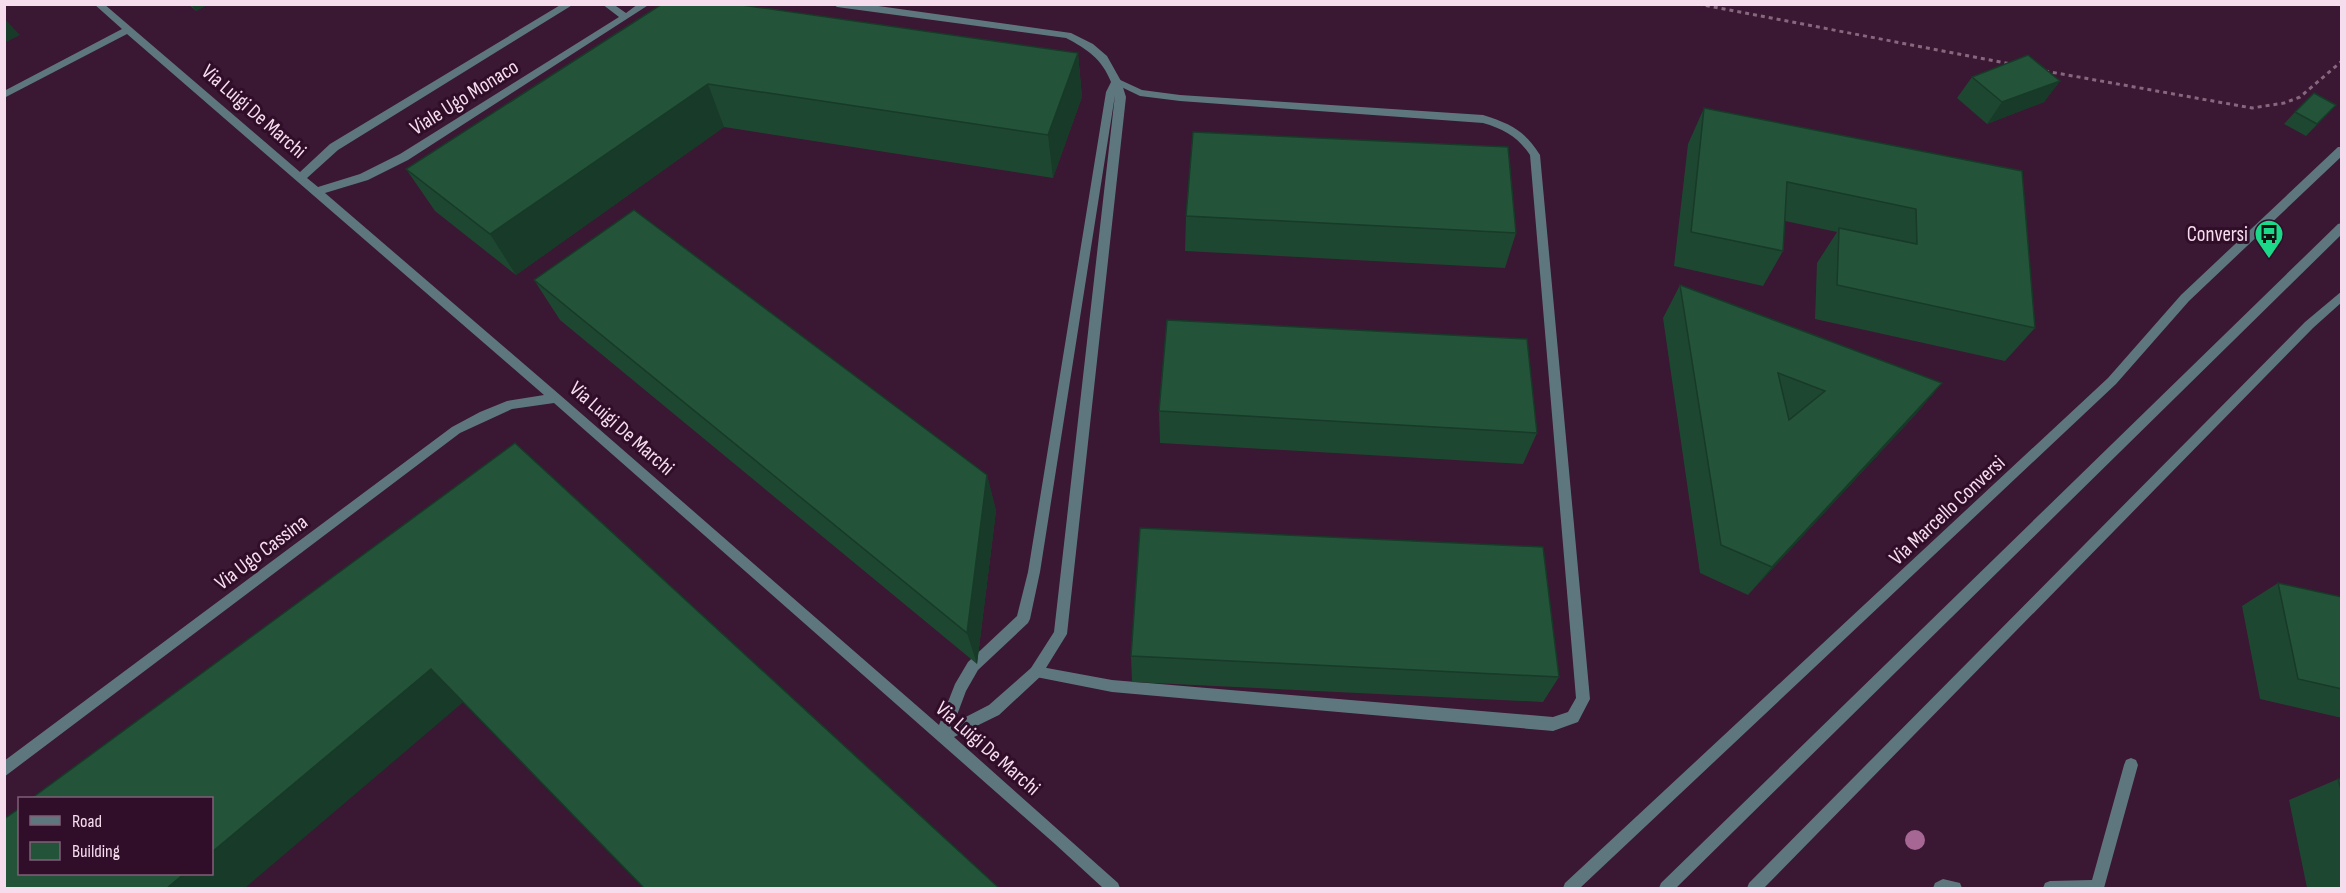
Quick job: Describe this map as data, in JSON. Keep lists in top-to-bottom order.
{
  "streets": {
    "street": [
      "Viale Ugo Monaco",
      "Via Luigi De Marchi",
      "Via Marcello Conversi",
      "Via Ugo Cassina"
    ]
  },
  "crossings": [
    ["Viale Ugo Monaco", "Via Luigi De Marchi"],
    ["Via Luigi De Marchi", "Via Ugo Cassina"]
  ],
  "places": {
    "bus stop": ["Conversi"]
  },
  "legend": ["Road", "Building"]
}
